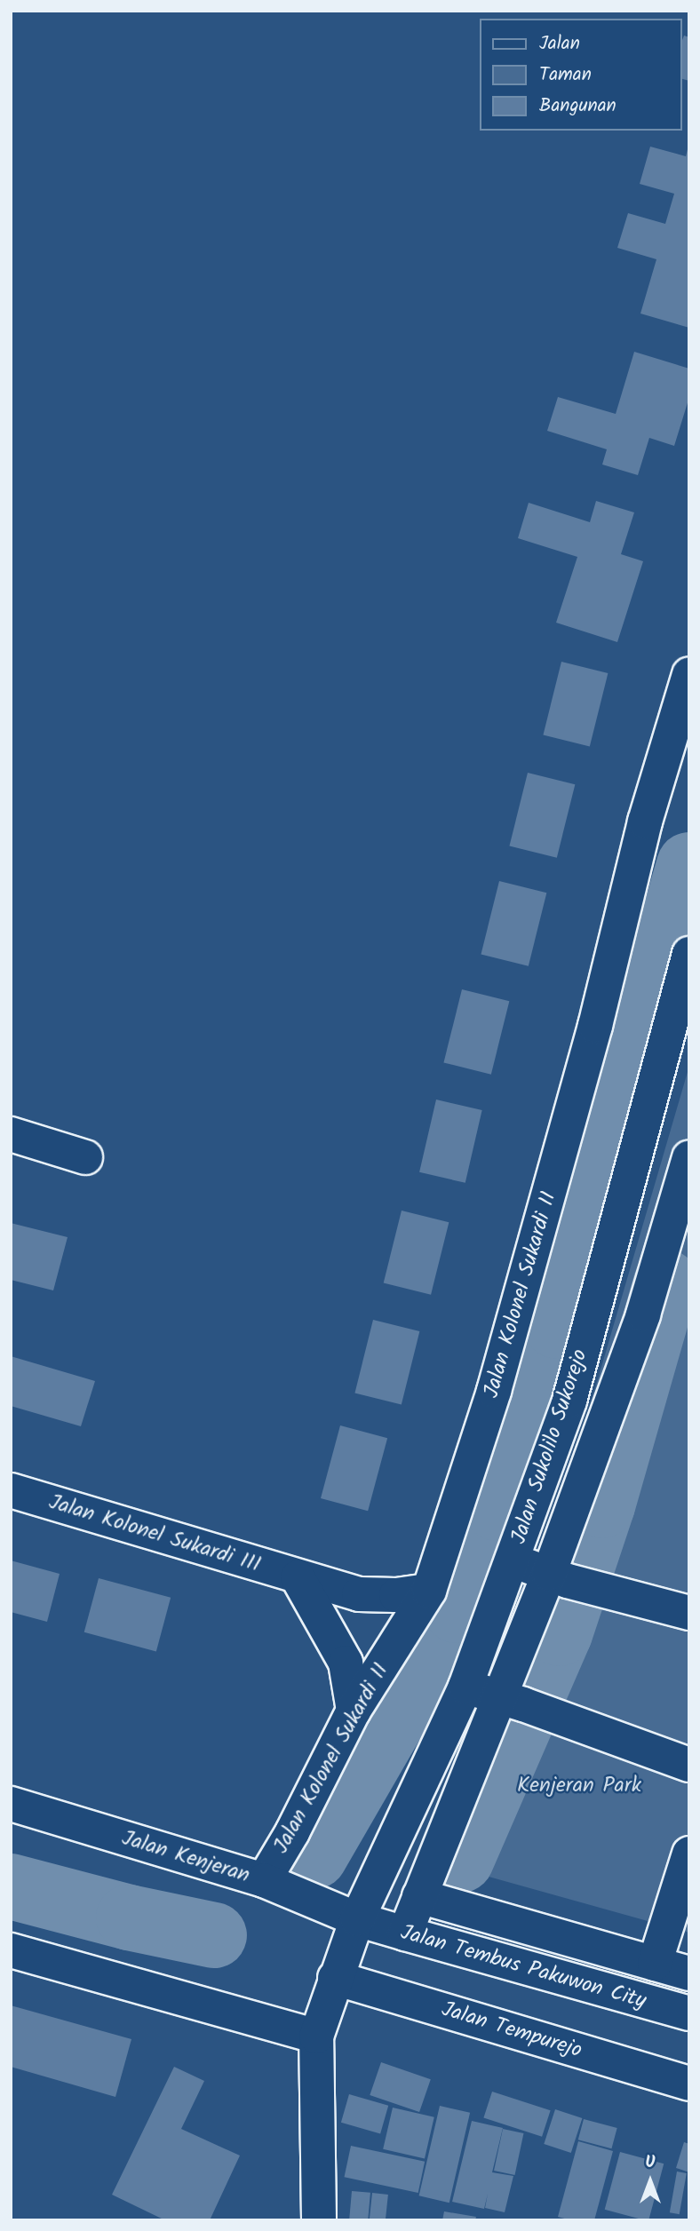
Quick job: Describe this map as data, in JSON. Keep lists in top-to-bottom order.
{
  "streets": {
    "main road": [
      "Jalan Kolonel Sukardi II",
      "Jalan Sukolilo Sukorejo",
      "Jalan Kolonel Sukardi III",
      "Jalan Kenjeran",
      "Jalan Tembus Pakuwon City",
      "Jalan Tempurejo"
    ]
  },
  "crossings": [
    ["Jalan Kolonel Sukardi II", "Jalan Kolonel Sukardi III"],
    ["Jalan Kolonel Sukardi II", "Jalan Kenjeran"],
    ["Jalan Sukolilo Sukorejo", "Jalan Kenjeran"],
    ["Jalan Sukolilo Sukorejo", "Jalan Tembus Pakuwon City"],
    ["Jalan Sukolilo Sukorejo", "Jalan Tempurejo"],
    ["Jalan Kenjeran", "Jalan Tembus Pakuwon City"]
  ],
  "parks": ["Kenjeran Park"],
  "legend": ["Jalan", "Taman", "Bangunan"],
  "north": "top"
}
